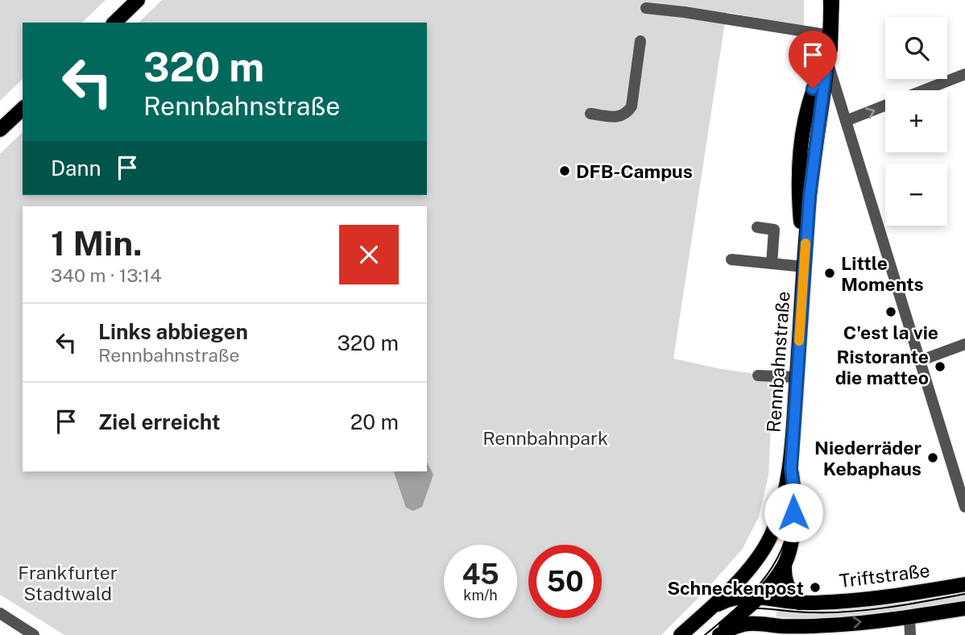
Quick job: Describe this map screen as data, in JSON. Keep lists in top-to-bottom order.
{
  "streets": {
    "main road": ["Rennbahnstraße", "Triftstraße"]
  },
  "crossings": [
    ["Rennbahnstraße", "Triftstraße"]
  ],
  "parks": ["Rennbahnpark", "Frankfurter Stadtwald"],
  "places": [
    "DFB-Campus",
    "Little Moments",
    "C'est la vie",
    "Ristorante die matteo",
    "Niederräder Kebaphaus",
    "Schneckenpost"
  ],
  "page": {
    "map_buttons": ["+", "−"],
    "turn": ["320 m", "Rennbahnstraße"],
    "then": "Dann",
    "heading": ["1 Min.", "340 m · 13:14"],
    "list": [
      {
        "name": "Links abbiegen",
        "note": "Rennbahnstraße",
        "value": "320 m"
      },
      {
        "name": "Ziel erreicht",
        "value": "20 m"
      }
    ],
    "speed": "45 km/h",
    "limit": "50"
  }
}
